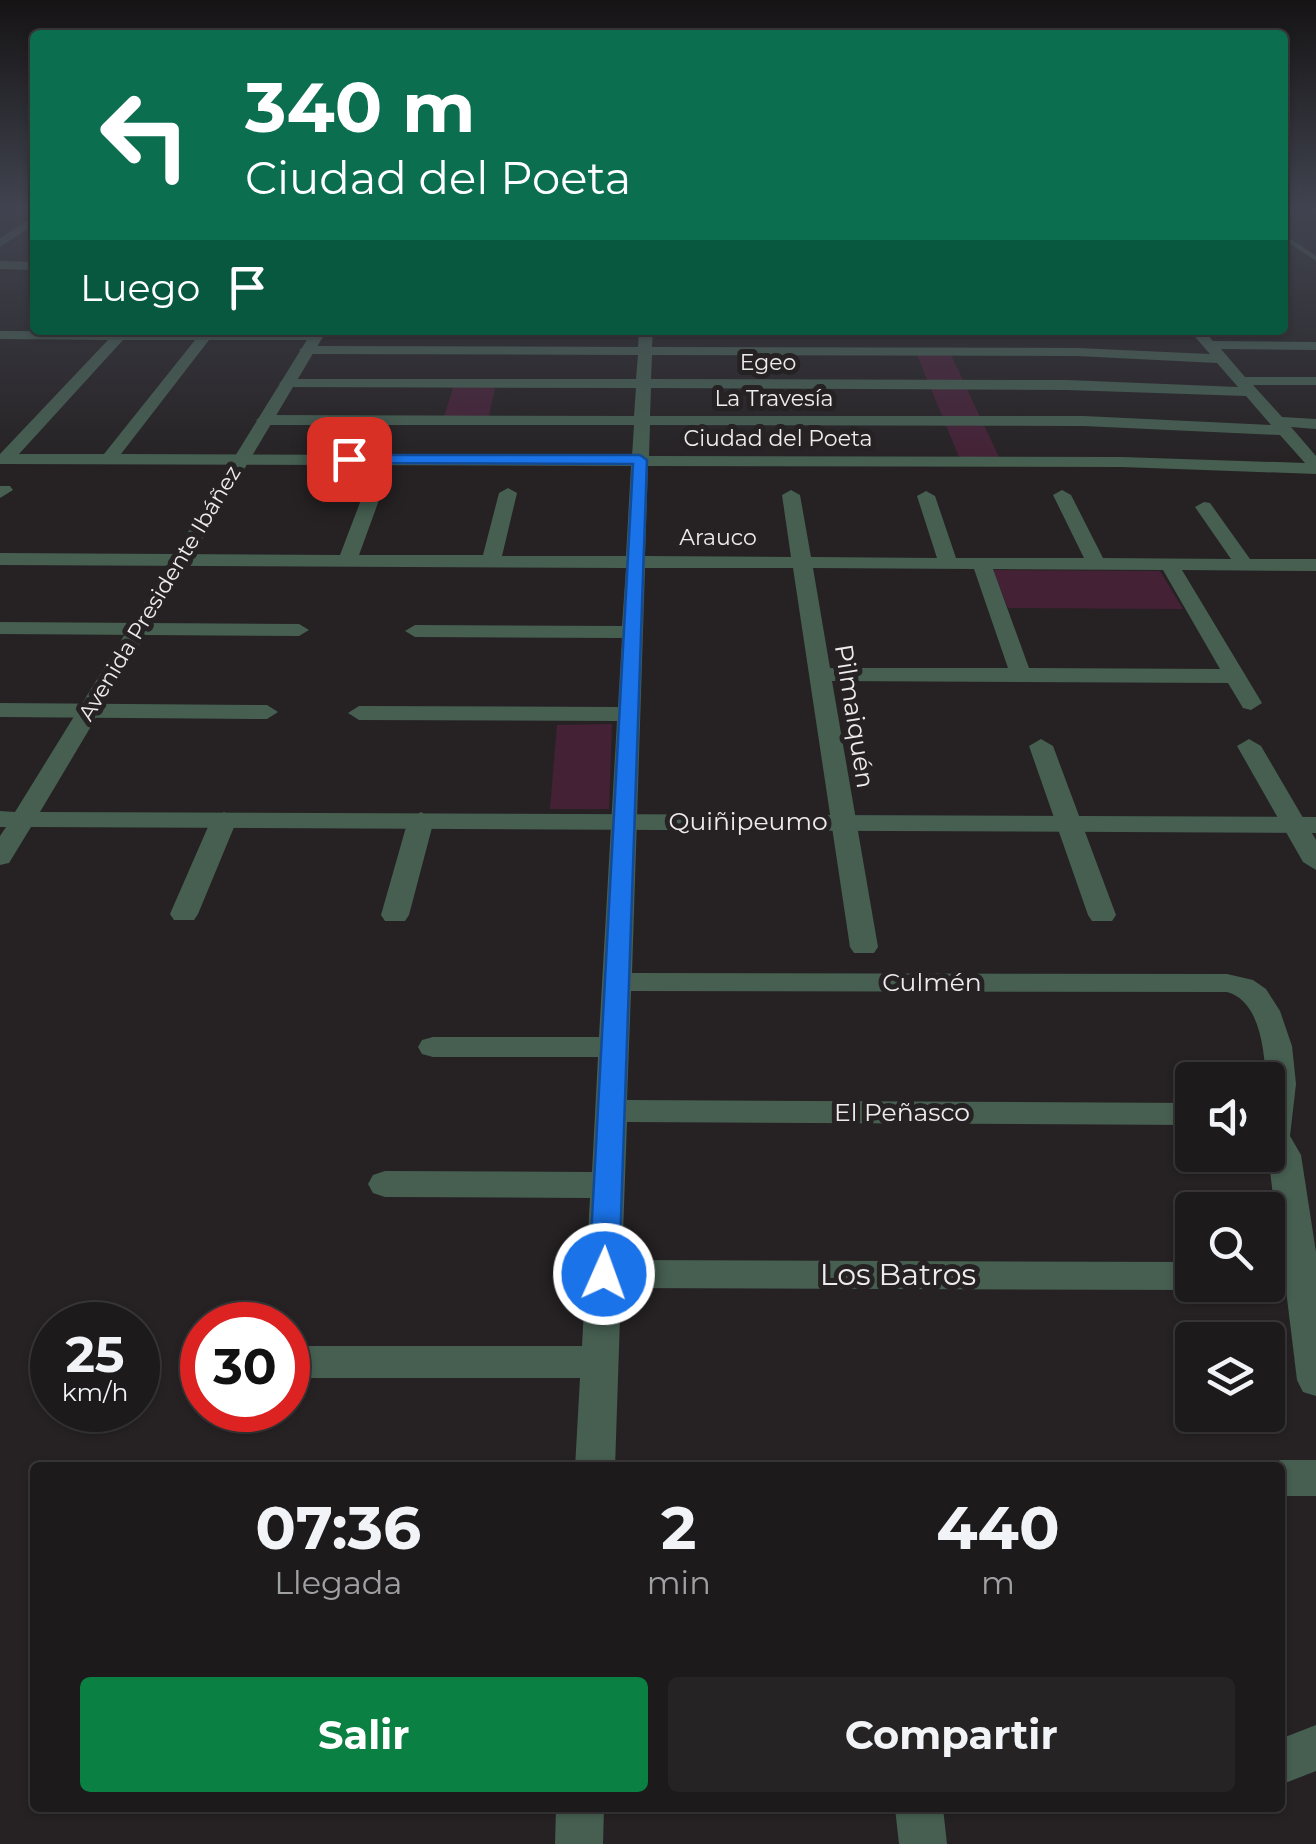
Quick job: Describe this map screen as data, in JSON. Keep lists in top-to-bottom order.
{
  "streets": {
    "street": [
      "Egeo",
      "La Travesía",
      "Ciudad del Poeta",
      "Arauco",
      "Avenida Presidente Ibáñez",
      "Pilmaiquén",
      "Quiñipeumo",
      "Culmén",
      "El Peñasco",
      "Los Batros"
    ]
  },
  "crossings": [
    ["Egeo", "Avenida Presidente Ibáñez"],
    ["La Travesía", "Avenida Presidente Ibáñez"],
    ["Ciudad del Poeta", "Avenida Presidente Ibáñez"],
    ["Arauco", "Avenida Presidente Ibáñez"],
    ["Arauco", "Pilmaiquén"],
    ["Avenida Presidente Ibáñez", "Quiñipeumo"],
    ["Pilmaiquén", "Quiñipeumo"]
  ],
  "page": {
    "turn": ["340 m", "Ciudad del Poeta"],
    "then": "Luego",
    "speed": "25 km/h",
    "limit": "30",
    "eta": [
      "07:36",
      "Llegada",
      "2",
      "min",
      "440",
      "m"
    ],
    "buttons": ["Salir", "Compartir"]
  }
}
